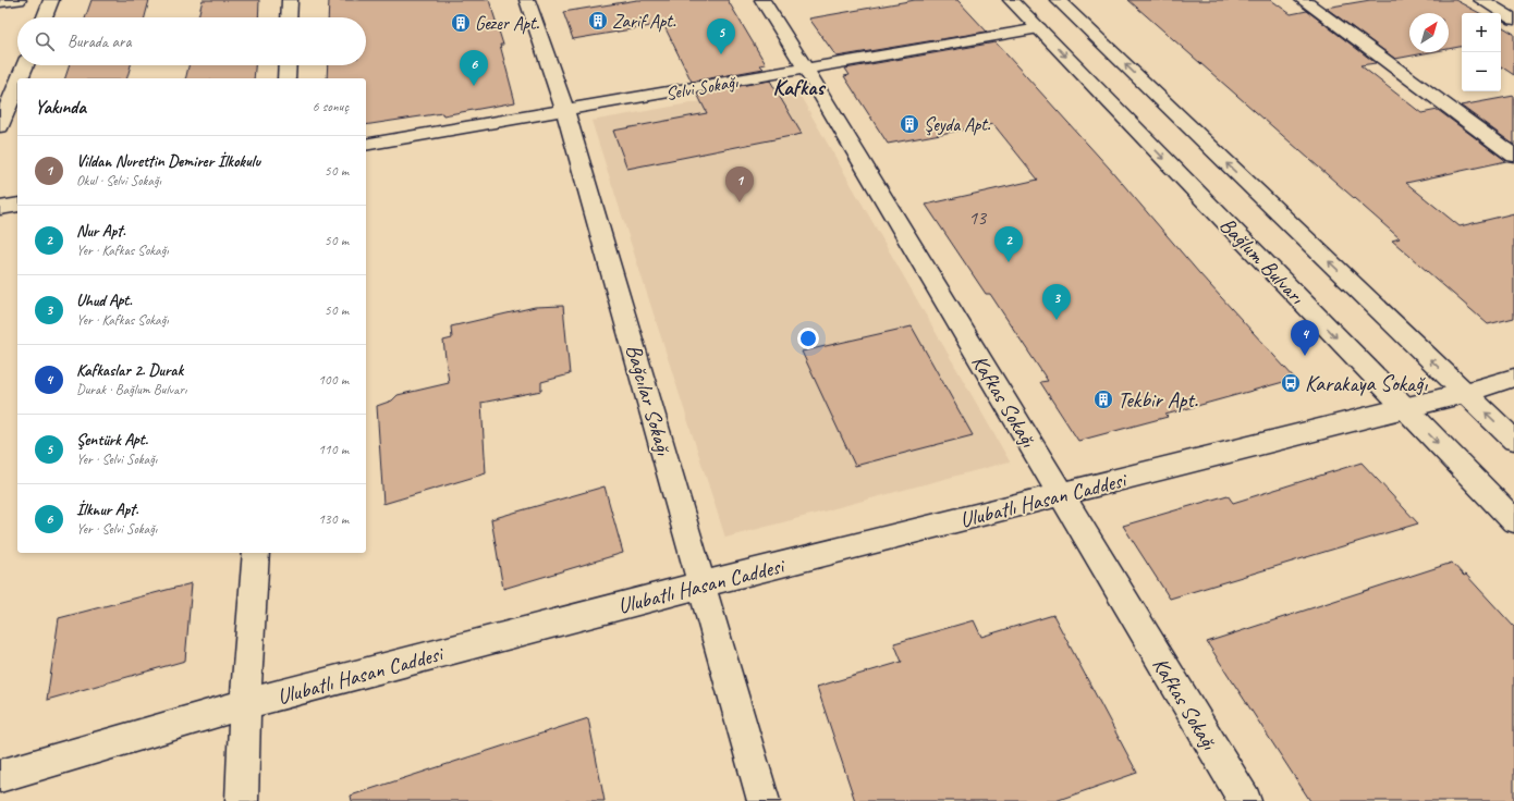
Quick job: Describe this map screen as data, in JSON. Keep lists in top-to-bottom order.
{
  "streets": {
    "street": [
      "Selvi Sokağı",
      "Bağlum Bulvarı",
      "Bağcılar Sokağı",
      "Kafkas Sokağı",
      "Ulubatlı Hasan Caddesi"
    ]
  },
  "crossings": [
    ["Selvi Sokağı", "Bağlum Bulvarı"],
    ["Selvi Sokağı", "Bağcılar Sokağı"],
    ["Selvi Sokağı", "Kafkas Sokağı"],
    ["Bağlum Bulvarı", "Ulubatlı Hasan Caddesi"],
    ["Bağcılar Sokağı", "Ulubatlı Hasan Caddesi"],
    ["Kafkas Sokağı", "Ulubatlı Hasan Caddesi"]
  ],
  "districts": ["Kafkas"],
  "places": {
    "building": [
      "Zarif Apt.",
      "Gezer Apt.",
      "Şeyda Apt.",
      "Tekbir Apt."
    ],
    "bus stop": ["Karakaya Sokağı"]
  },
  "house_numbers": ["13"],
  "north": "top right",
  "page": {
    "map_buttons": ["+", "−"],
    "search": "Burada ara",
    "pins": [
      "5",
      "6",
      "1",
      "2",
      "3",
      "4"
    ],
    "heading": ["Yakında", "6 sonuç"],
    "list": [
      {
        "mark": "1",
        "name": "Vildan Nurettin Demirer İlkokulu",
        "note": "Okul · Selvi Sokağı",
        "value": "50 m"
      },
      {
        "mark": "2",
        "name": "Nur Apt.",
        "note": "Yer · Kafkas Sokağı",
        "value": "50 m"
      },
      {
        "mark": "3",
        "name": "Uhud Apt.",
        "note": "Yer · Kafkas Sokağı",
        "value": "50 m"
      },
      {
        "mark": "4",
        "name": "Kafkaslar 2. Durak",
        "note": "Durak · Bağlum Bulvarı",
        "value": "100 m"
      },
      {
        "mark": "5",
        "name": "Şentürk Apt.",
        "note": "Yer · Selvi Sokağı",
        "value": "110 m"
      },
      {
        "mark": "6",
        "name": "İlknur Apt.",
        "note": "Yer · Selvi Sokağı",
        "value": "130 m"
      }
    ]
  }
}
